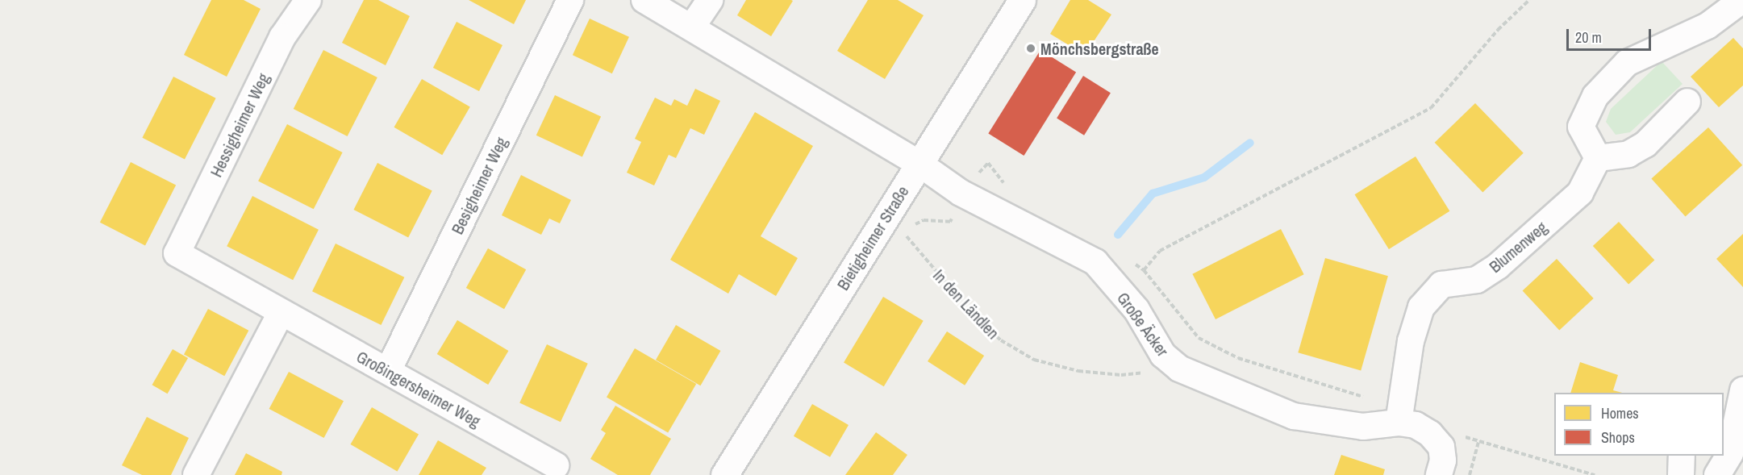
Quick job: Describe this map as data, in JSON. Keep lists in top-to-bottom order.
{
  "streets": {
    "street": [
      "Hessigheimer Weg",
      "Besigheimer Weg",
      "Bietigheimer Straße",
      "Blumenweg",
      "Große Äcker",
      "Großingersheimer Weg"
    ],
    "path": ["In den Ländlen"]
  },
  "crossings": [
    ["Hessigheimer Weg", "Großingersheimer Weg"],
    ["Besigheimer Weg", "Großingersheimer Weg"],
    ["Bietigheimer Straße", "In den Ländlen"],
    ["Bietigheimer Straße", "Große Äcker"],
    ["Blumenweg", "Große Äcker"],
    ["In den Ländlen", "Große Äcker"]
  ],
  "places": ["Mönchsbergstraße"],
  "legend": ["Homes", "Shops"],
  "scale_bar": "20 m"
}
